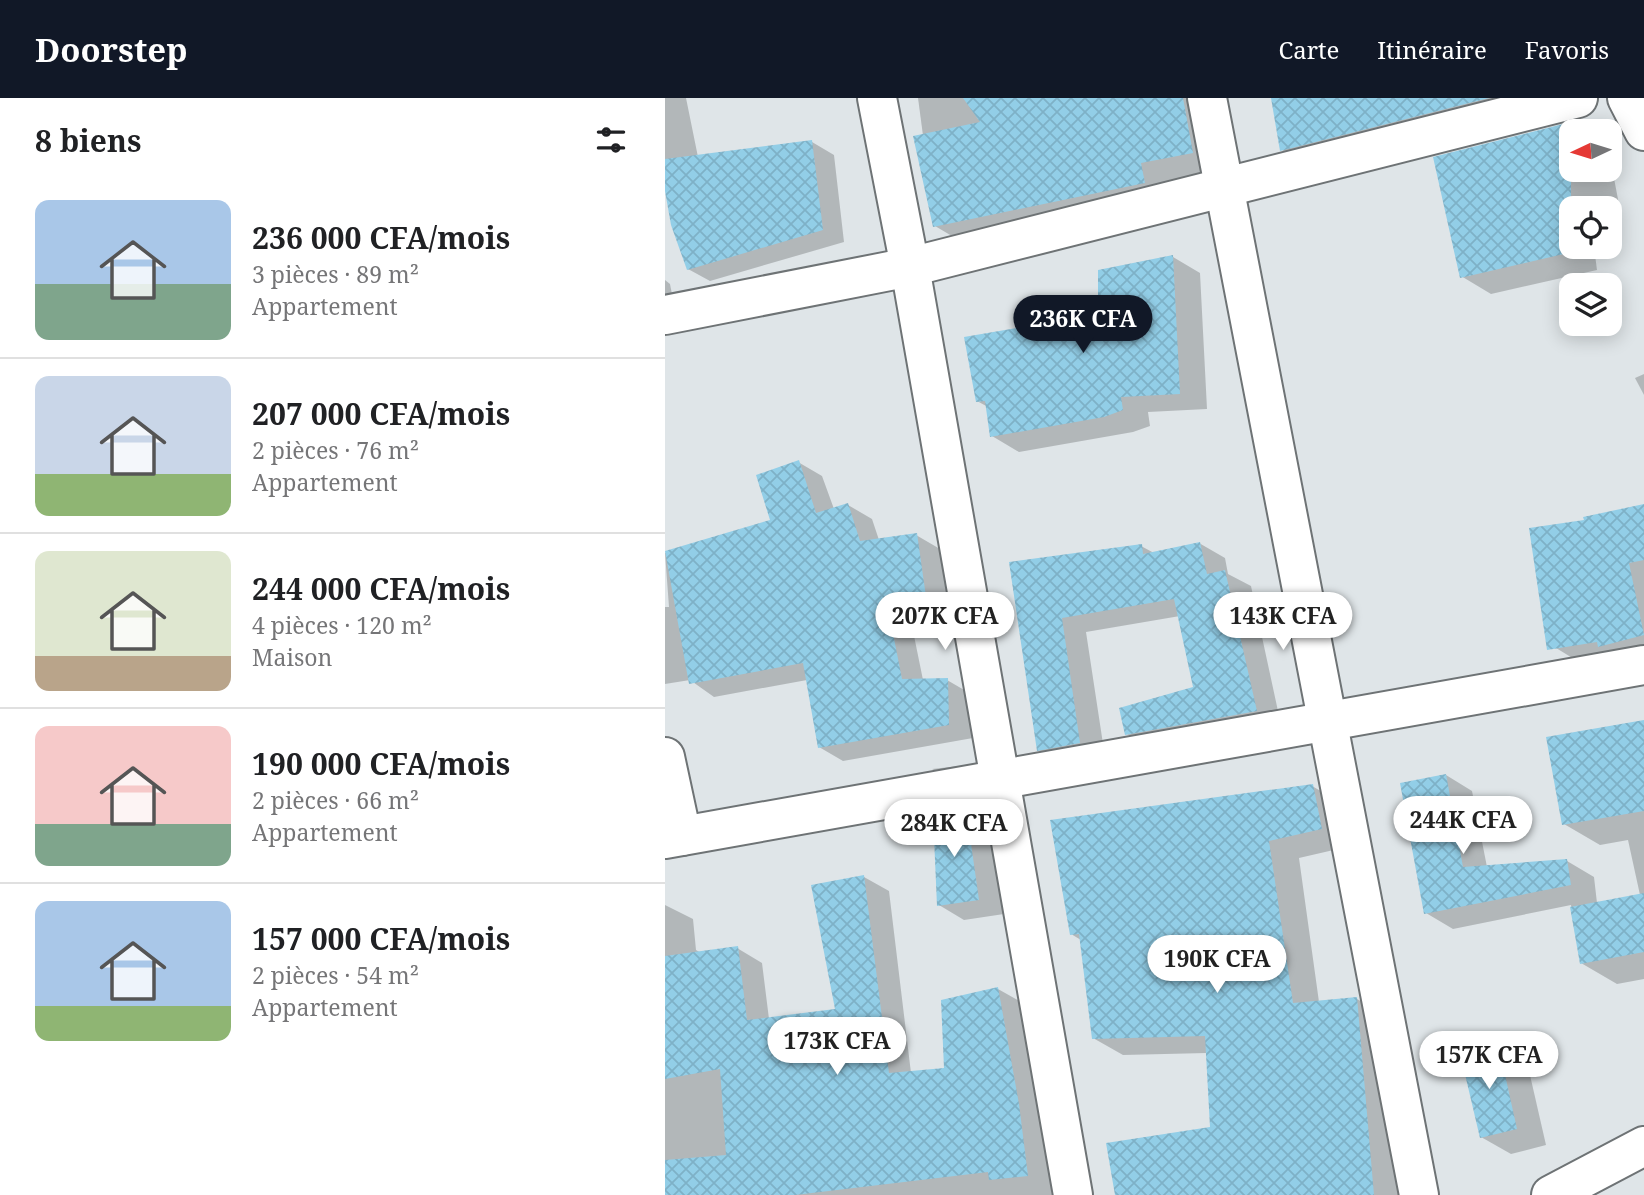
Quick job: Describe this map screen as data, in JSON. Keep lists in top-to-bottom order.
{
  "north": "left",
  "page": {
    "header": "Doorstep",
    "nav": ["Carte", "Itinéraire", "Favoris"],
    "heading": "8 biens",
    "list": [
      {
        "name": "236 000 CFA/mois",
        "note": "3 pièces · 89 m² · Appartement"
      },
      {
        "name": "207 000 CFA/mois",
        "note": "2 pièces · 76 m² · Appartement"
      },
      {
        "name": "244 000 CFA/mois",
        "note": "4 pièces · 120 m² · Maison"
      },
      {
        "name": "190 000 CFA/mois",
        "note": "2 pièces · 66 m² · Appartement"
      },
      {
        "name": "157 000 CFA/mois",
        "note": "2 pièces · 54 m² · Appartement"
      }
    ],
    "price": [
      "236K CFA",
      "207K CFA",
      "143K CFA",
      "244K CFA",
      "284K CFA",
      "190K CFA",
      "173K CFA",
      "157K CFA"
    ]
  }
}
